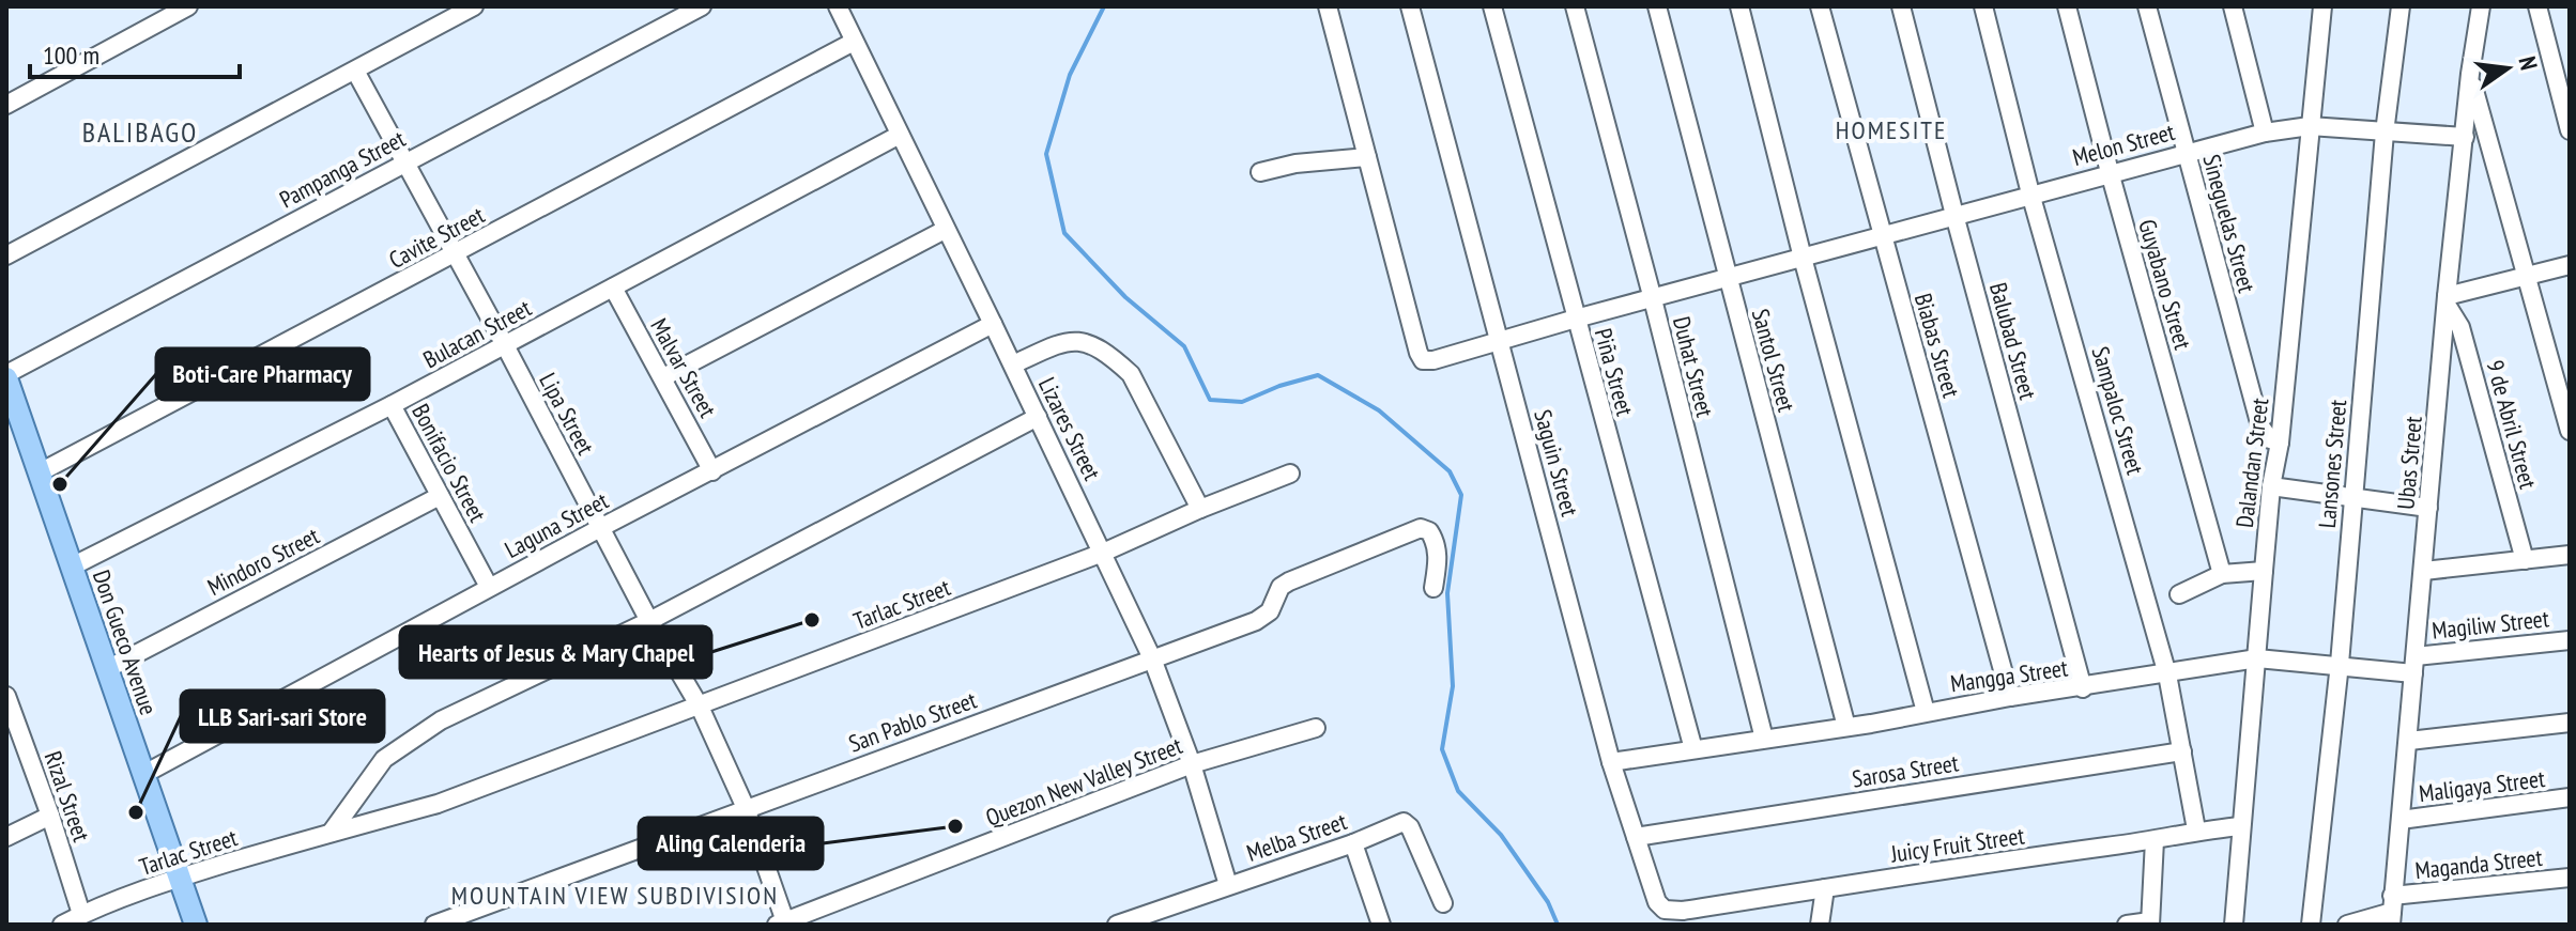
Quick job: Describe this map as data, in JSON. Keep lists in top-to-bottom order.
{
  "streets": {
    "main road": ["Don Gueco Avenue"],
    "street": [
      "Melon Street",
      "Pampanga Street",
      "Sineguelas Street",
      "Cavite Street",
      "Guyabano Street",
      "Bulacan Street",
      "Balubad Street",
      "Biabas Street",
      "Santol Street",
      "Duhat Street",
      "Malvar Street",
      "Piña Street",
      "Sampaloc Street",
      "Lipa Street",
      "9 de Abril Street",
      "Lizares Street",
      "Bonifacio Street",
      "Saguin Street",
      "Dalandan Street",
      "Ubas Street",
      "Lansones Street",
      "Laguna Street",
      "Mindoro Street",
      "Tarlac Street",
      "Magiliw Street",
      "Mangga Street",
      "San Pablo Street",
      "Sarosa Street",
      "Quezon New Valley Street",
      "Maligaya Street",
      "Rizal Street",
      "Melba Street",
      "Juicy Fruit Street",
      "Maganda Street"
    ]
  },
  "crossings": [
    ["Melon Street", "Sineguelas Street"],
    ["Melon Street", "Guyabano Street"],
    ["Melon Street", "Balubad Street"],
    ["Melon Street", "Biabas Street"],
    ["Melon Street", "Santol Street"],
    ["Melon Street", "Duhat Street"],
    ["Melon Street", "Piña Street"],
    ["Melon Street", "Sampaloc Street"],
    ["Melon Street", "Saguin Street"],
    ["Melon Street", "Dalandan Street"],
    ["Melon Street", "Ubas Street"],
    ["Melon Street", "Lansones Street"],
    ["Pampanga Street", "Lipa Street"],
    ["Pampanga Street", "Don Gueco Avenue"],
    ["Sineguelas Street", "Dalandan Street"],
    ["Cavite Street", "Lipa Street"],
    ["Cavite Street", "Lizares Street"],
    ["Cavite Street", "Don Gueco Avenue"],
    ["Bulacan Street", "Malvar Street"],
    ["Bulacan Street", "Lipa Street"],
    ["Bulacan Street", "Lizares Street"],
    ["Bulacan Street", "Bonifacio Street"],
    ["Bulacan Street", "Don Gueco Avenue"],
    ["Balubad Street", "Mangga Street"],
    ["Biabas Street", "Mangga Street"],
    ["Santol Street", "Mangga Street"],
    ["Duhat Street", "Mangga Street"],
    ["Malvar Street", "Laguna Street"],
    ["Piña Street", "Mangga Street"],
    ["Sampaloc Street", "Mangga Street"],
    ["Sampaloc Street", "Sarosa Street"],
    ["Sampaloc Street", "Juicy Fruit Street"],
    ["Lipa Street", "Laguna Street"],
    ["Lipa Street", "Tarlac Street"],
    ["Lipa Street", "San Pablo Street"],
    ["Lipa Street", "Quezon New Valley Street"],
    ["9 de Abril Street", "Ubas Street"],
    ["Lizares Street", "Laguna Street"],
    ["Lizares Street", "Tarlac Street"],
    ["Lizares Street", "San Pablo Street"],
    ["Lizares Street", "Quezon New Valley Street"],
    ["Lizares Street", "Melba Street"],
    ["Bonifacio Street", "Laguna Street"],
    ["Bonifacio Street", "Mindoro Street"],
    ["Saguin Street", "Mangga Street"],
    ["Saguin Street", "Sarosa Street"],
    ["Saguin Street", "Juicy Fruit Street"],
    ["Dalandan Street", "Mangga Street"],
    ["Dalandan Street", "Juicy Fruit Street"],
    ["Ubas Street", "Magiliw Street"],
    ["Ubas Street", "Mangga Street"],
    ["Ubas Street", "Maligaya Street"],
    ["Ubas Street", "Maganda Street"],
    ["Lansones Street", "Mangga Street"],
    ["Laguna Street", "Don Gueco Avenue"],
    ["Mindoro Street", "Don Gueco Avenue"],
    ["Tarlac Street", "Don Gueco Avenue"],
    ["Tarlac Street", "Rizal Street"],
    ["Magiliw Street", "Mangga Street"]
  ],
  "districts": ["HOMESITE", "BALIBAGO", "MOUNTAIN VIEW SUBDIVISION"],
  "places": [
    "Boti-Care Pharmacy",
    "Hearts of Jesus & Mary Chapel",
    "LLB Sari-sari Store",
    "Aling Calenderia"
  ],
  "scale_bar": "100 m",
  "north": "right"
}
